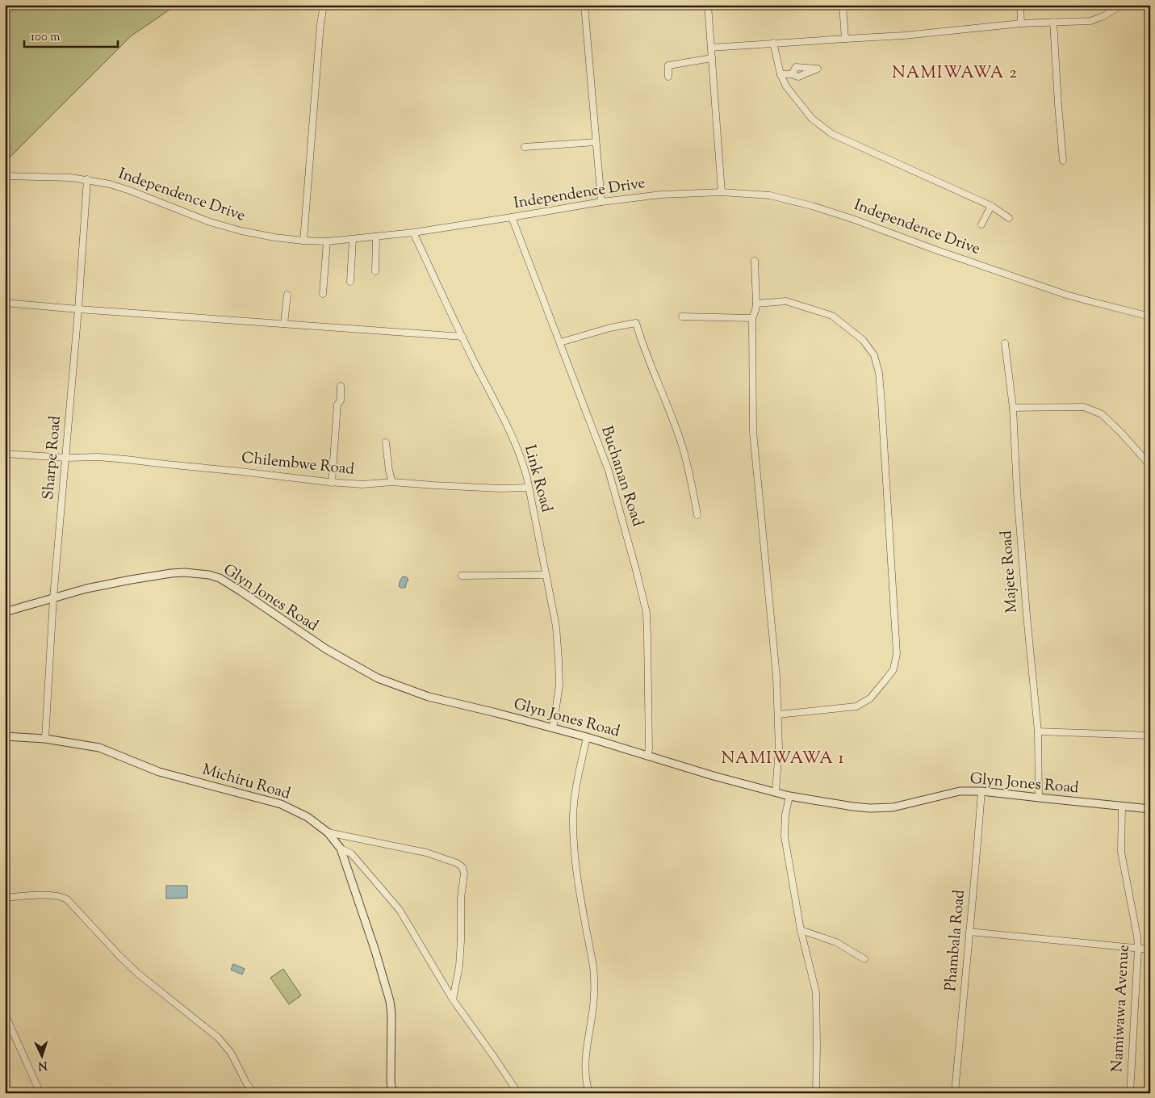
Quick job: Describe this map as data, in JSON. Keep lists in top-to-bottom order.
{
  "streets": {
    "street": [
      "Independence Drive",
      "Sharpe Road",
      "Chilembwe Road",
      "Buchanan Road",
      "Link Road",
      "Majete Road",
      "Glyn Jones Road",
      "Michiru Road",
      "Phambala Road",
      "Namiwawa Avenue"
    ]
  },
  "crossings": [
    ["Independence Drive", "Sharpe Road"],
    ["Independence Drive", "Buchanan Road"],
    ["Independence Drive", "Link Road"],
    ["Sharpe Road", "Chilembwe Road"],
    ["Sharpe Road", "Glyn Jones Road"],
    ["Sharpe Road", "Michiru Road"],
    ["Chilembwe Road", "Link Road"],
    ["Buchanan Road", "Glyn Jones Road"],
    ["Link Road", "Glyn Jones Road"],
    ["Majete Road", "Glyn Jones Road"],
    ["Glyn Jones Road", "Phambala Road"],
    ["Glyn Jones Road", "Namiwawa Avenue"]
  ],
  "districts": ["NAMIWAWA 2", "NAMIWAWA 1"],
  "scale_bar": "100 m",
  "north": "bottom"
}
